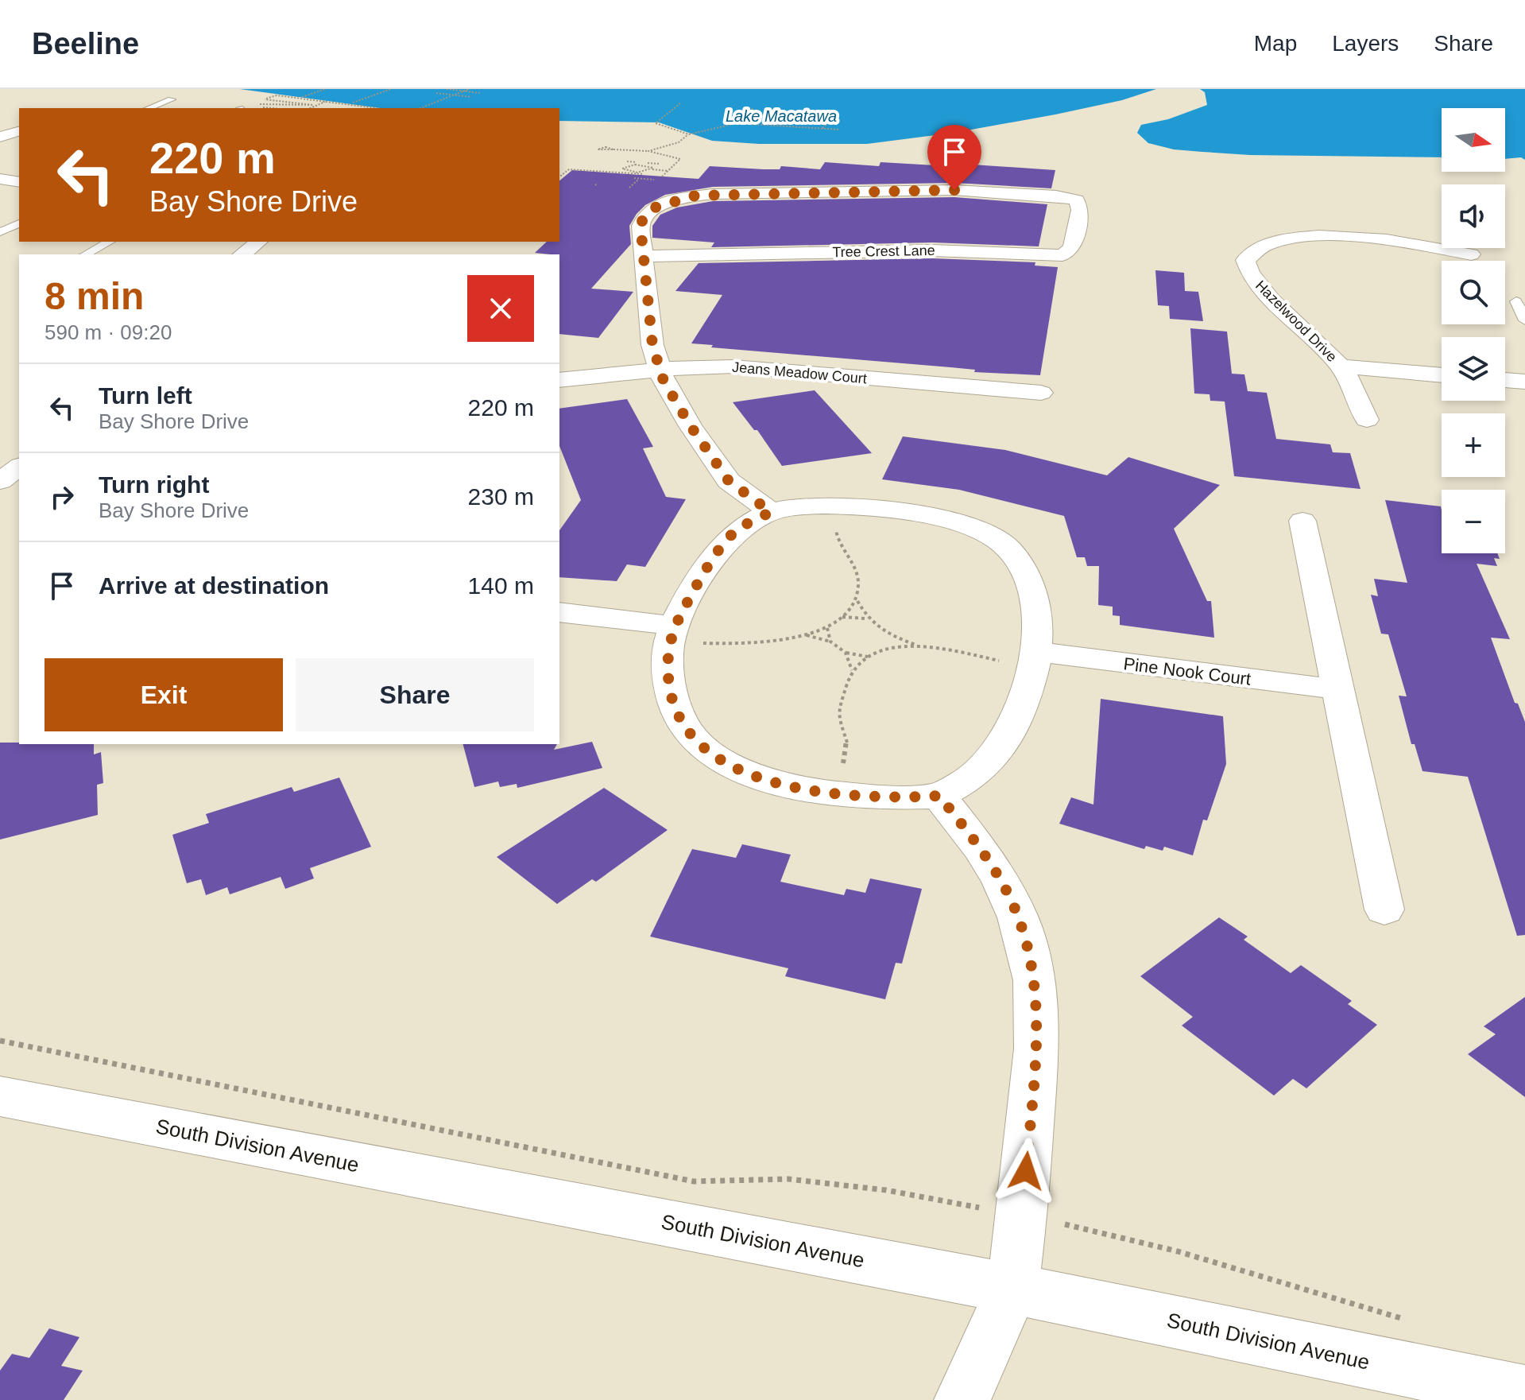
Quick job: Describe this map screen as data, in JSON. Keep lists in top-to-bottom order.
{
  "streets": {
    "street": [
      "Tree Crest Lane",
      "Hazelwood Drive",
      "Jeans Meadow Court",
      "Pine Nook Court",
      "South Division Avenue"
    ]
  },
  "water": ["Lake Macatawa"],
  "north": "right",
  "page": {
    "header": "Beeline",
    "nav": ["Map", "Layers", "Share"],
    "map_buttons": ["+", "−"],
    "turn": ["220 m", "Bay Shore Drive"],
    "heading": ["8 min", "590 m · 09:20"],
    "list": [
      {
        "name": "Turn left",
        "note": "Bay Shore Drive",
        "value": "220 m"
      },
      {
        "name": "Turn right",
        "note": "Bay Shore Drive",
        "value": "230 m"
      },
      {
        "name": "Arrive at destination",
        "value": "140 m"
      }
    ],
    "buttons": ["Exit", "Share"]
  }
}
